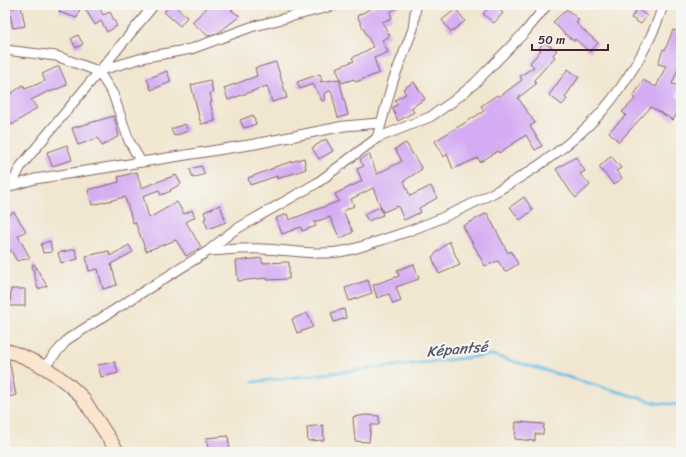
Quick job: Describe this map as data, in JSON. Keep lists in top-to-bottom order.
{
  "water": ["Képantsé"],
  "scale_bar": "50 m"
}
